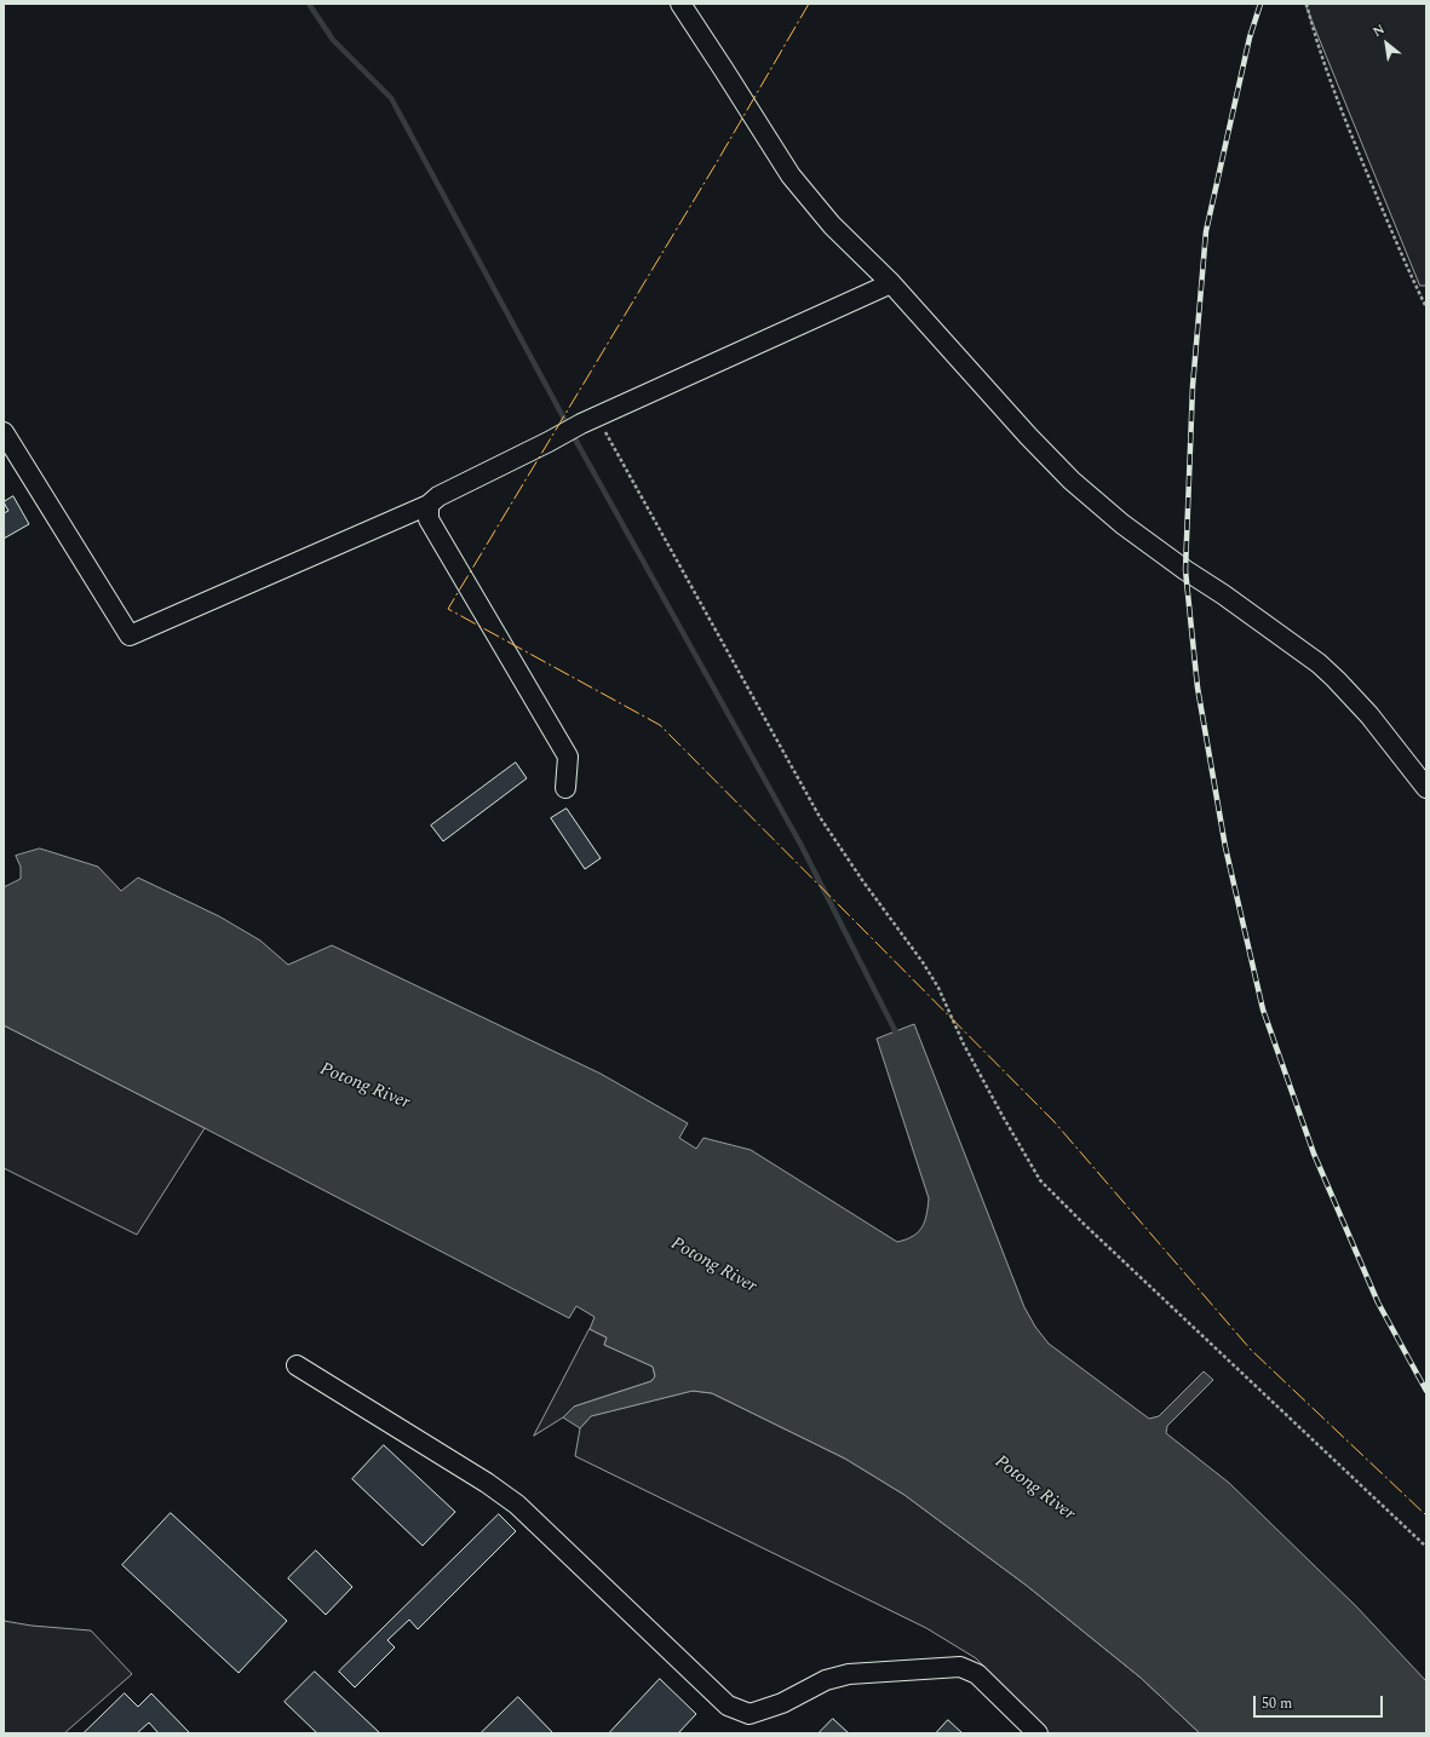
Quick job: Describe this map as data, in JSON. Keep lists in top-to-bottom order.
{
  "water": ["Potong River"],
  "scale_bar": "50 m",
  "north": "top left"
}
